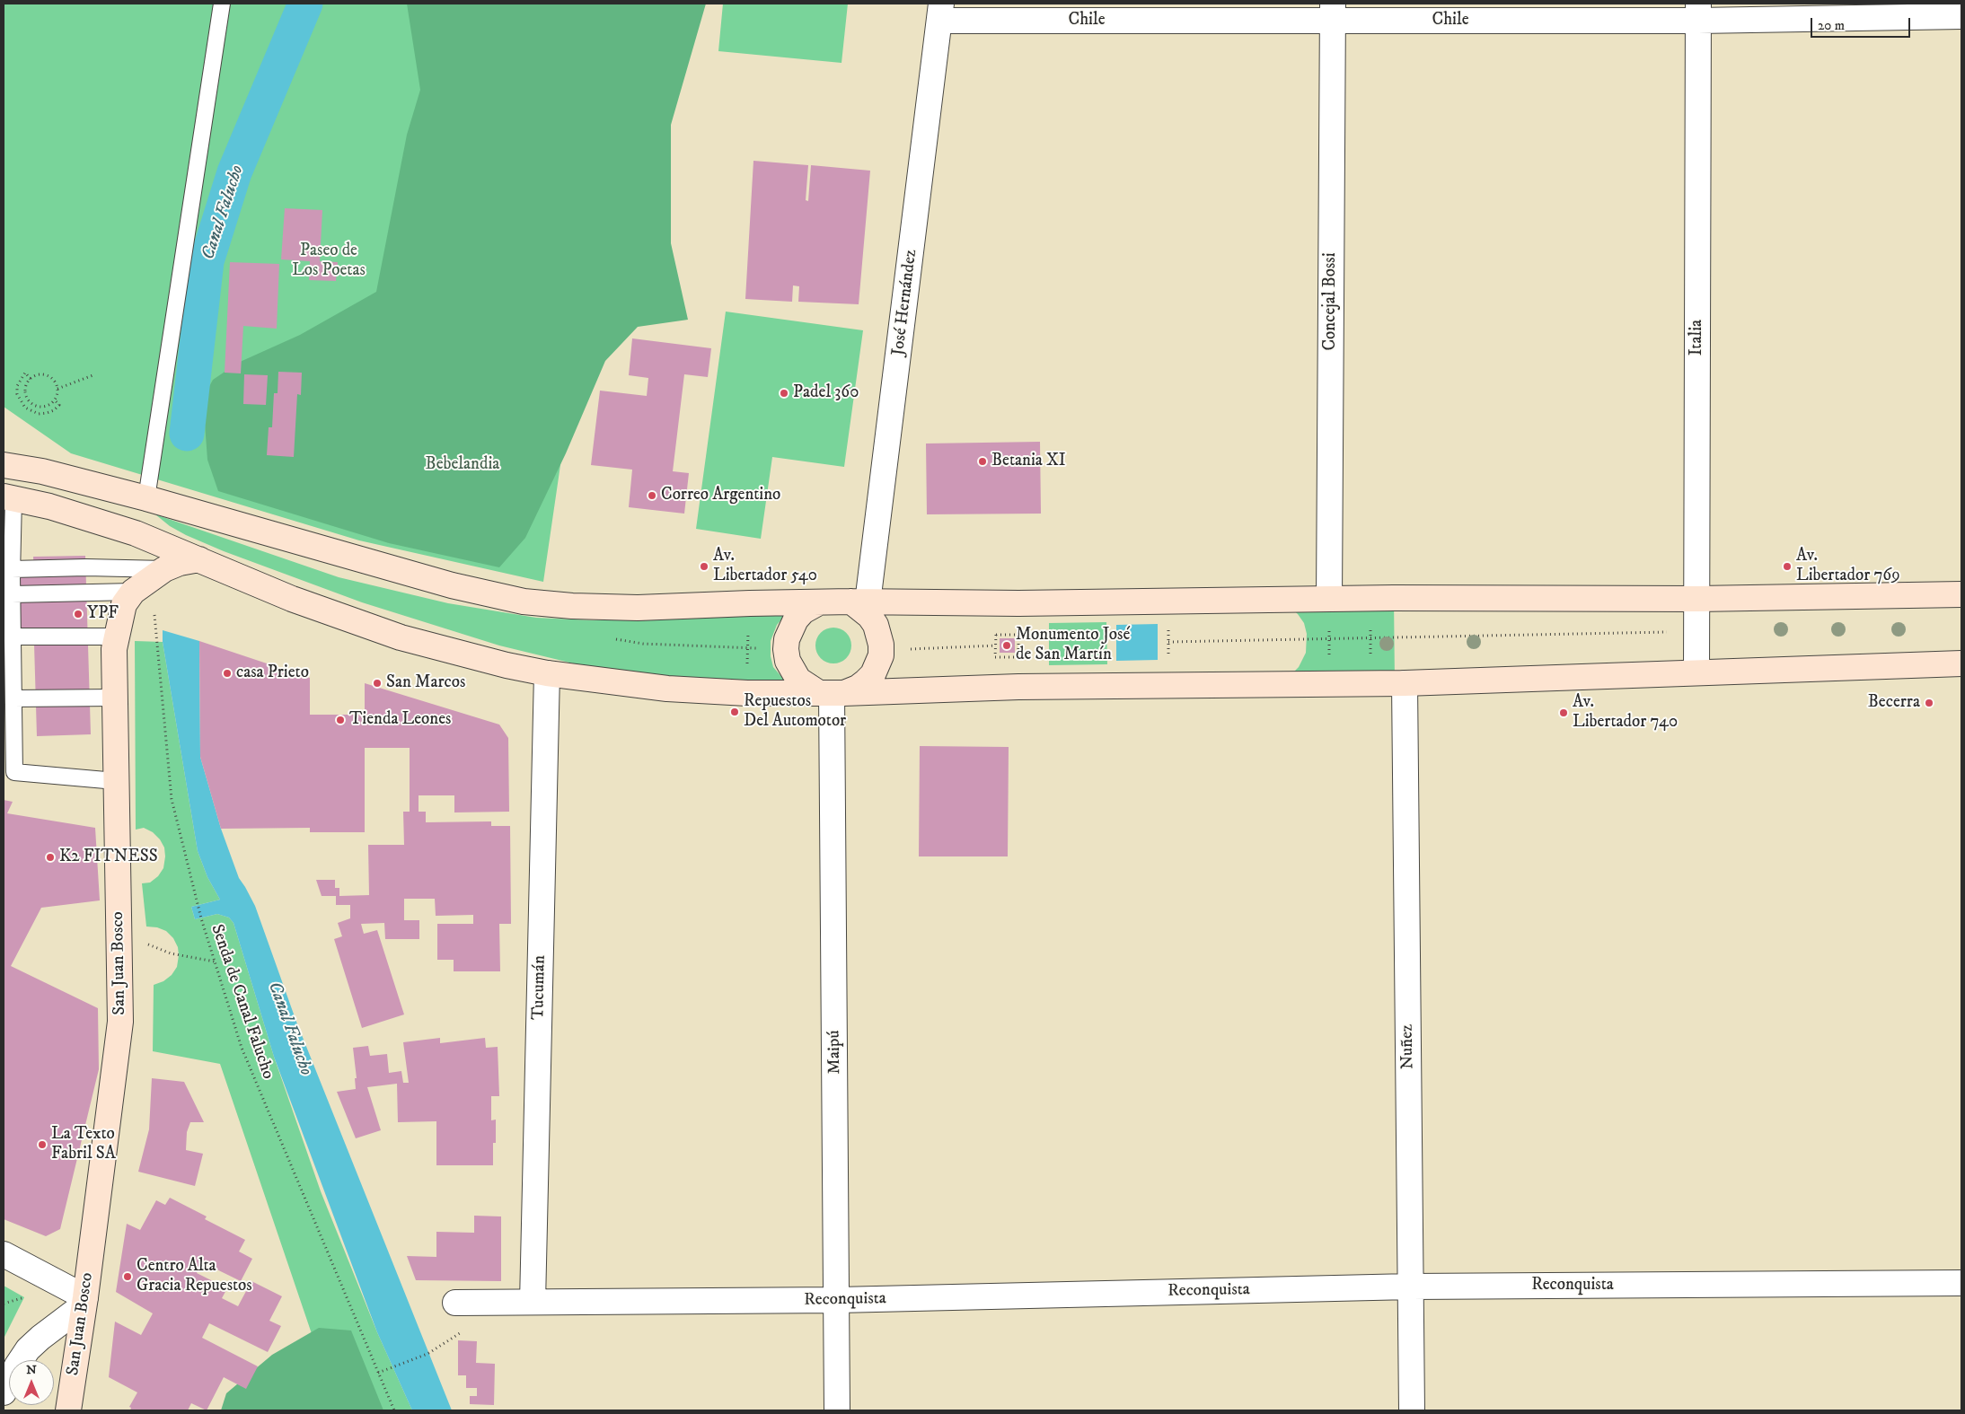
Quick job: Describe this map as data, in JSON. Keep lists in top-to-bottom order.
{
  "streets": {
    "main road": ["San Juan Bosco"],
    "street": [
      "Chile",
      "Concejal Bossi",
      "José Hernández",
      "Italia",
      "Tucumán",
      "Nuñez",
      "Maipú",
      "Reconquista"
    ],
    "path": ["Senda de Canal Falucho"]
  },
  "crossings": [
    ["Chile", "Concejal Bossi"],
    ["Chile", "José Hernández"],
    ["Chile", "Italia"],
    ["José Hernández", "Maipú"],
    ["San Juan Bosco", "Senda de Canal Falucho"],
    ["Tucumán", "Reconquista"],
    ["Nuñez", "Reconquista"],
    ["Maipú", "Reconquista"]
  ],
  "water": ["Canal Falucho"],
  "parks": ["Paseo de Los Poetas", "Bebelandia"],
  "places": [
    "Padel 360",
    "Betania XI",
    "Correo Argentino",
    "Av. Libertador 540",
    "Av. Libertador 769",
    "YPF",
    "Monumento José de San Martín",
    "casa Prieto",
    "San Marcos",
    "Becerra",
    "Repuestos Del Automotor",
    "Av. Libertador 740",
    "Tienda Leones",
    "K2 FITNESS",
    "La Texto Fabril SA",
    "Centro Alta Gracia Repuestos"
  ],
  "scale_bar": "20 m",
  "north": "top"
}
